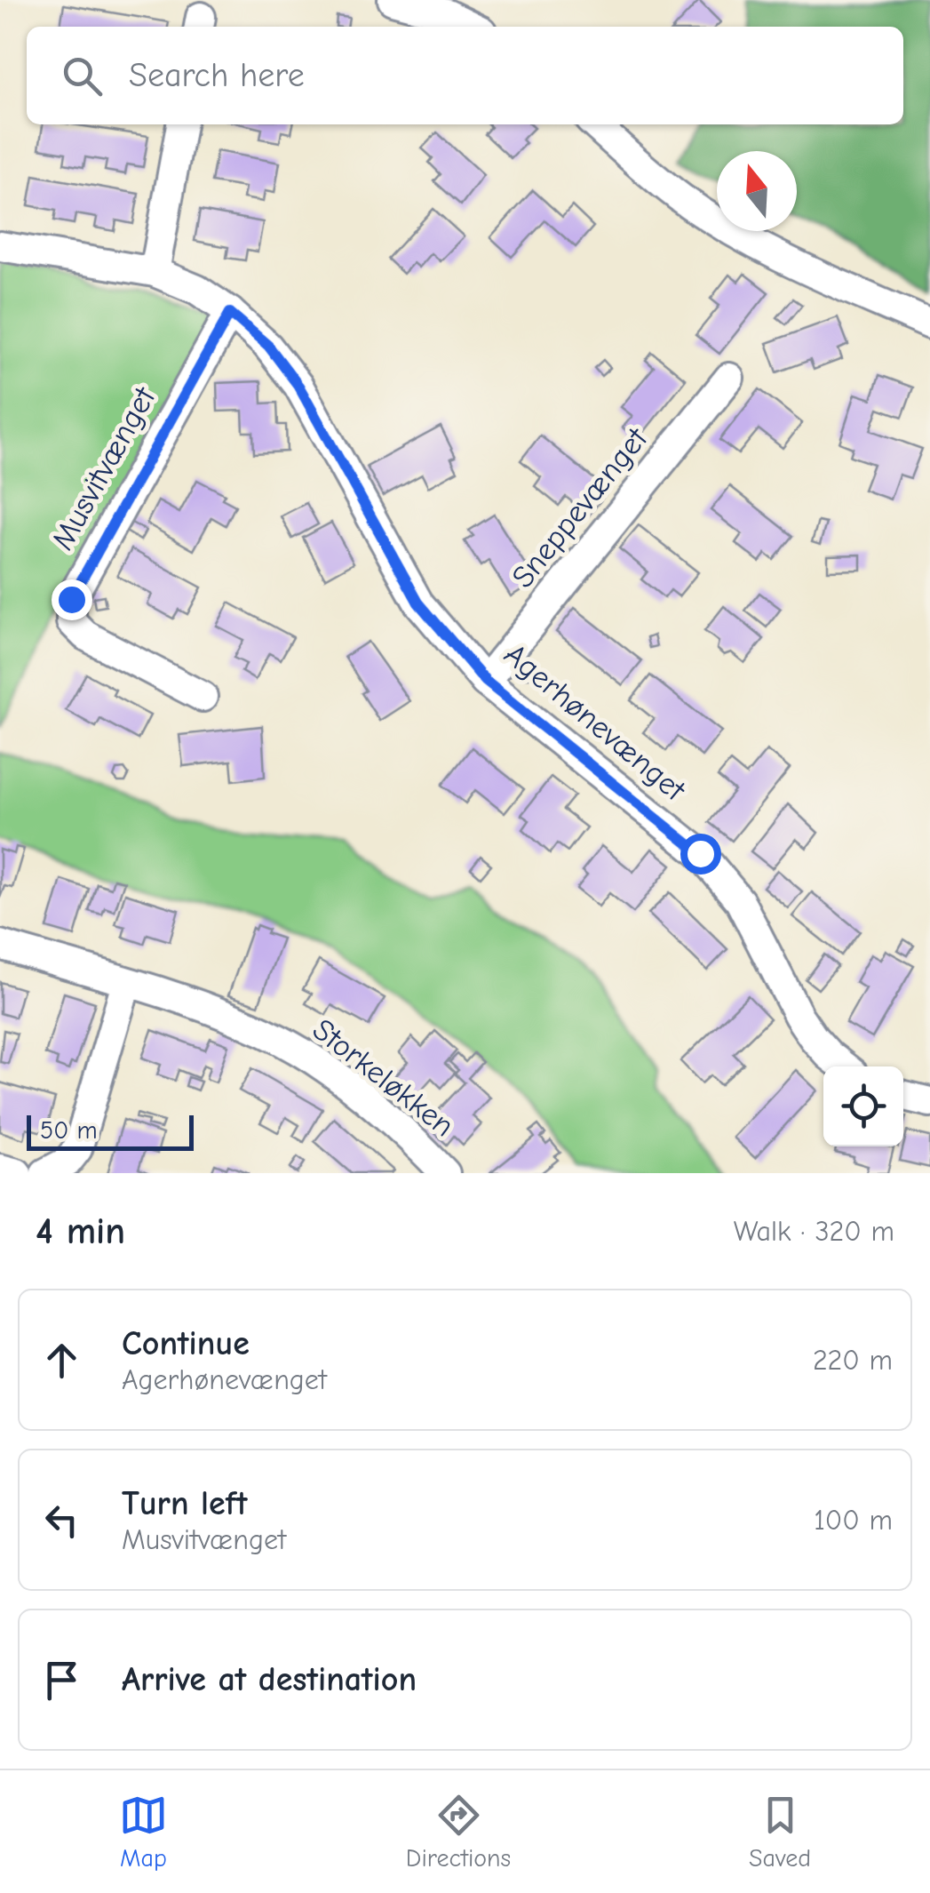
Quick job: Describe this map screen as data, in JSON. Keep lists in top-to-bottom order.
{
  "streets": {
    "street": [
      "Musvitvænget",
      "Sneppevænget",
      "Agerhønevænget",
      "Storkeløkken"
    ]
  },
  "crossings": [
    ["Musvitvænget", "Agerhønevænget"],
    ["Sneppevænget", "Agerhønevænget"]
  ],
  "scale_bar": "50 m",
  "north": "top",
  "page": {
    "search": "Search here",
    "scale": "50 m",
    "heading": ["4 min", "Walk · 320 m"],
    "list": [
      ["Continue", "Agerhønevænget", "220 m"],
      ["Turn left", "Musvitvænget", "100 m"],
      "Arrive at destination"
    ],
    "nav": ["Map", "Directions", "Saved"]
  }
}
